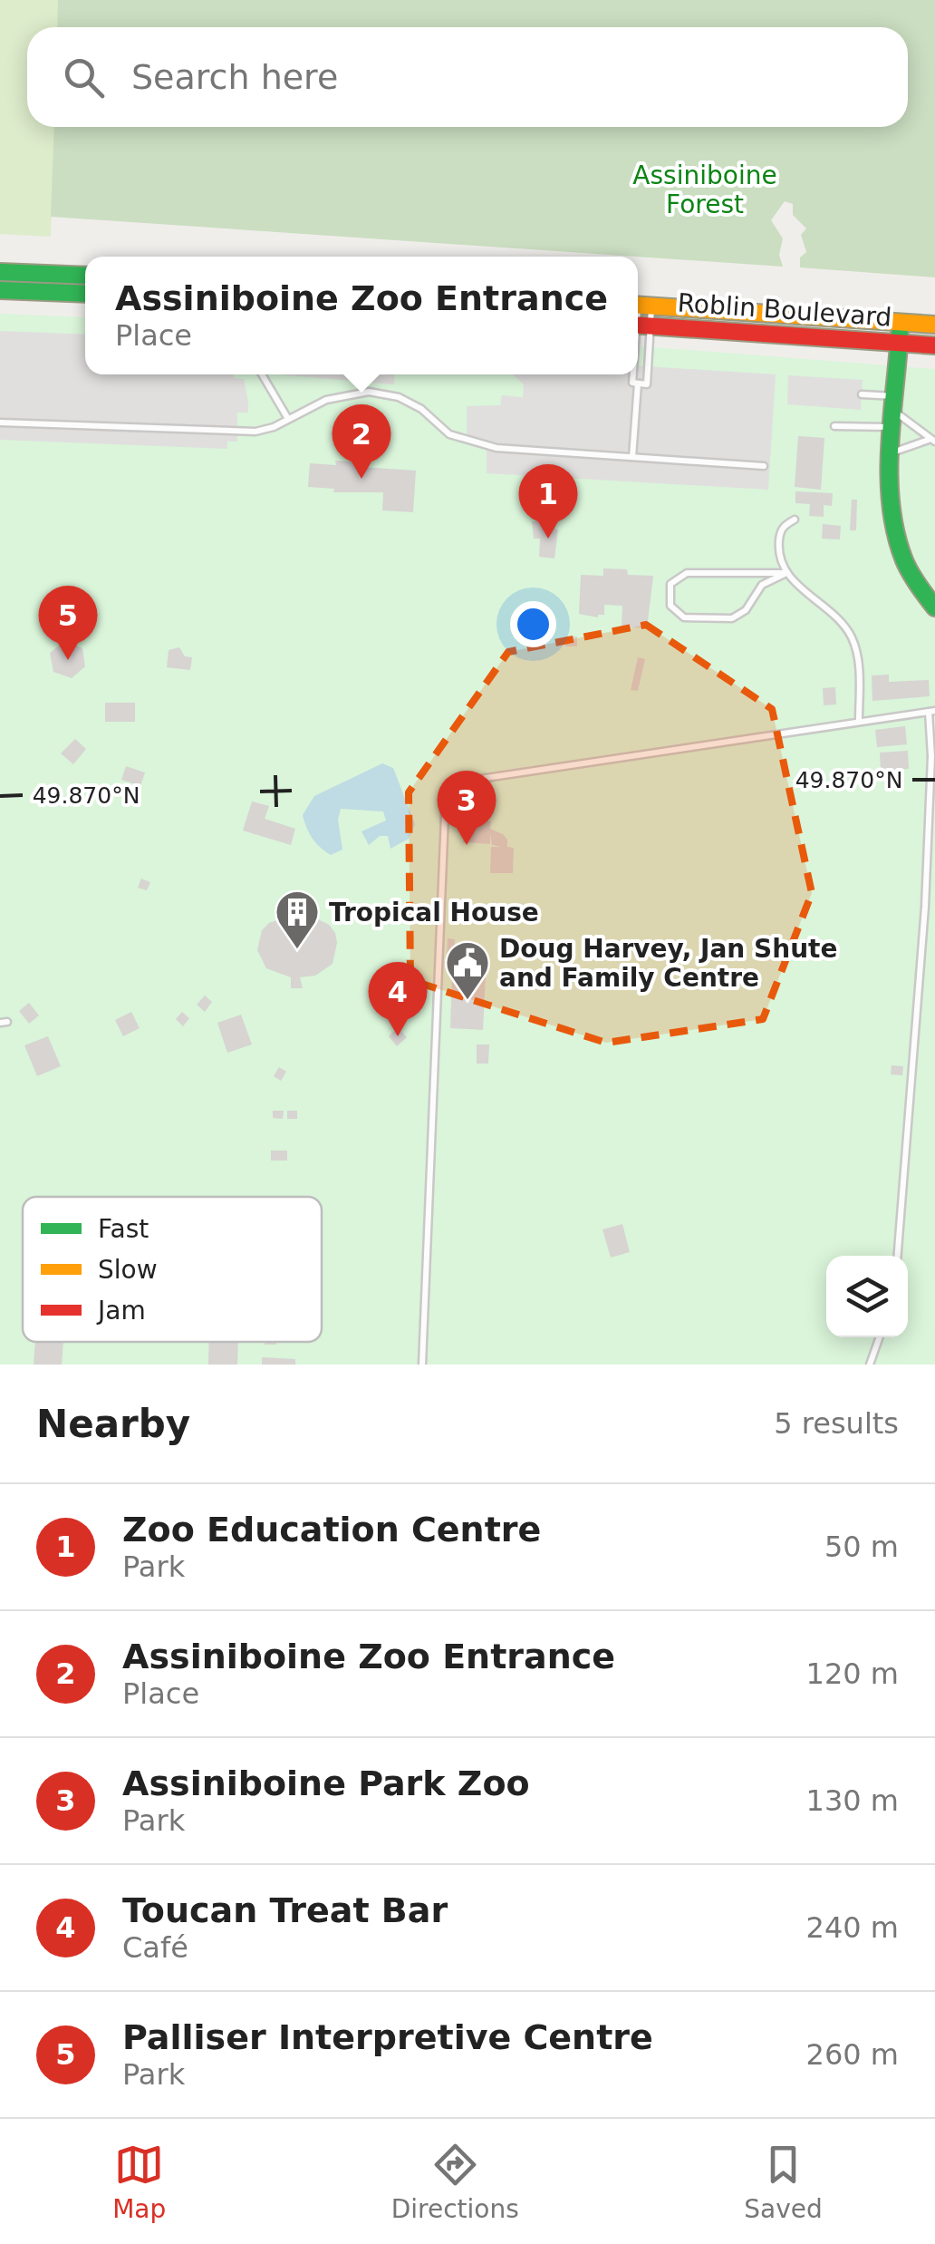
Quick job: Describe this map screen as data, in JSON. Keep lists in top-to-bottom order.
{
  "streets": {
    "main road": ["Roblin Boulevard"]
  },
  "parks": ["Assiniboine Forest"],
  "places": {
    "building": ["Tropical House"],
    "public building": ["Doug Harvey, Jan Shute and Family Centre"]
  },
  "legend": ["Fast", "Slow", "Jam"],
  "page": {
    "search": "Search here",
    "popup": ["Assiniboine Zoo Entrance", "Place"],
    "pins": [
      "2",
      "1",
      "5",
      "3",
      "4"
    ],
    "heading": ["Nearby", "5 results"],
    "list": [
      {
        "mark": "1",
        "name": "Zoo Education Centre",
        "note": "Park",
        "value": "50 m"
      },
      {
        "mark": "2",
        "name": "Assiniboine Zoo Entrance",
        "note": "Place",
        "value": "120 m"
      },
      {
        "mark": "3",
        "name": "Assiniboine Park Zoo",
        "note": "Park",
        "value": "130 m"
      },
      {
        "mark": "4",
        "name": "Toucan Treat Bar",
        "note": "Café",
        "value": "240 m"
      },
      {
        "mark": "5",
        "name": "Palliser Interpretive Centre",
        "note": "Park",
        "value": "260 m"
      }
    ],
    "nav": ["Map", "Directions", "Saved"]
  },
  "coordinates": ["49.870°N"]
}
